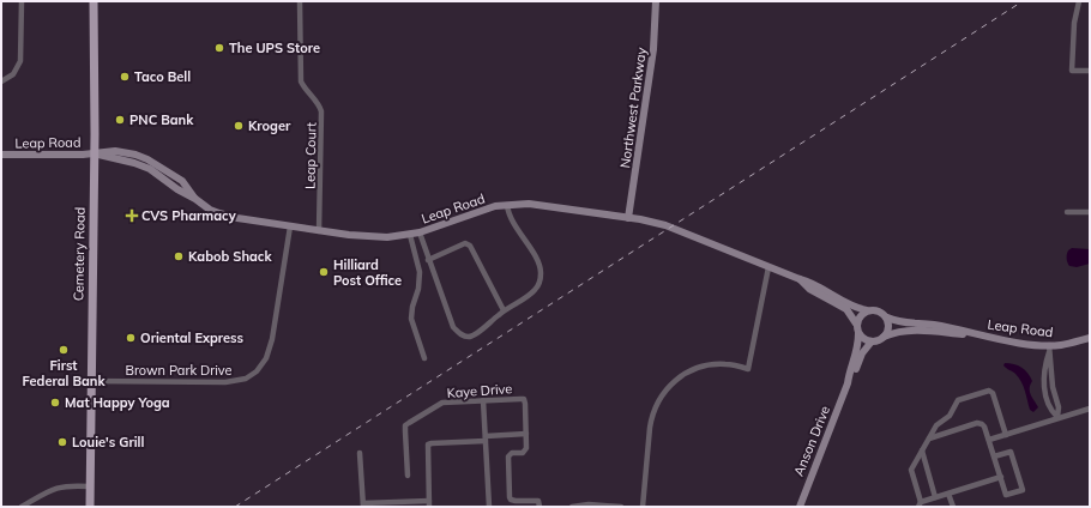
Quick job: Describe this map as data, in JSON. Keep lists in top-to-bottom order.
{
  "streets": {
    "main road": ["Cemetery Road"],
    "street": [
      "Northwest Parkway",
      "Leap Road",
      "Leap Court",
      "Brown Park Drive",
      "Kaye Drive",
      "Anson Drive"
    ]
  },
  "crossings": [
    ["Northwest Parkway", "Leap Road"],
    ["Leap Road", "Leap Court"],
    ["Leap Road", "Cemetery Road"],
    ["Leap Road", "Brown Park Drive"],
    ["Leap Road", "Anson Drive"],
    ["Cemetery Road", "Brown Park Drive"]
  ],
  "places": {
    "other": [
      "The UPS Store",
      "Taco Bell",
      "PNC Bank",
      "Kroger",
      "Kabob Shack",
      "Hilliard Post Office",
      "Oriental Express",
      "First Federal Bank",
      "Mat Happy Yoga",
      "Louie's Grill"
    ],
    "health": ["CVS Pharmacy"]
  }
}
